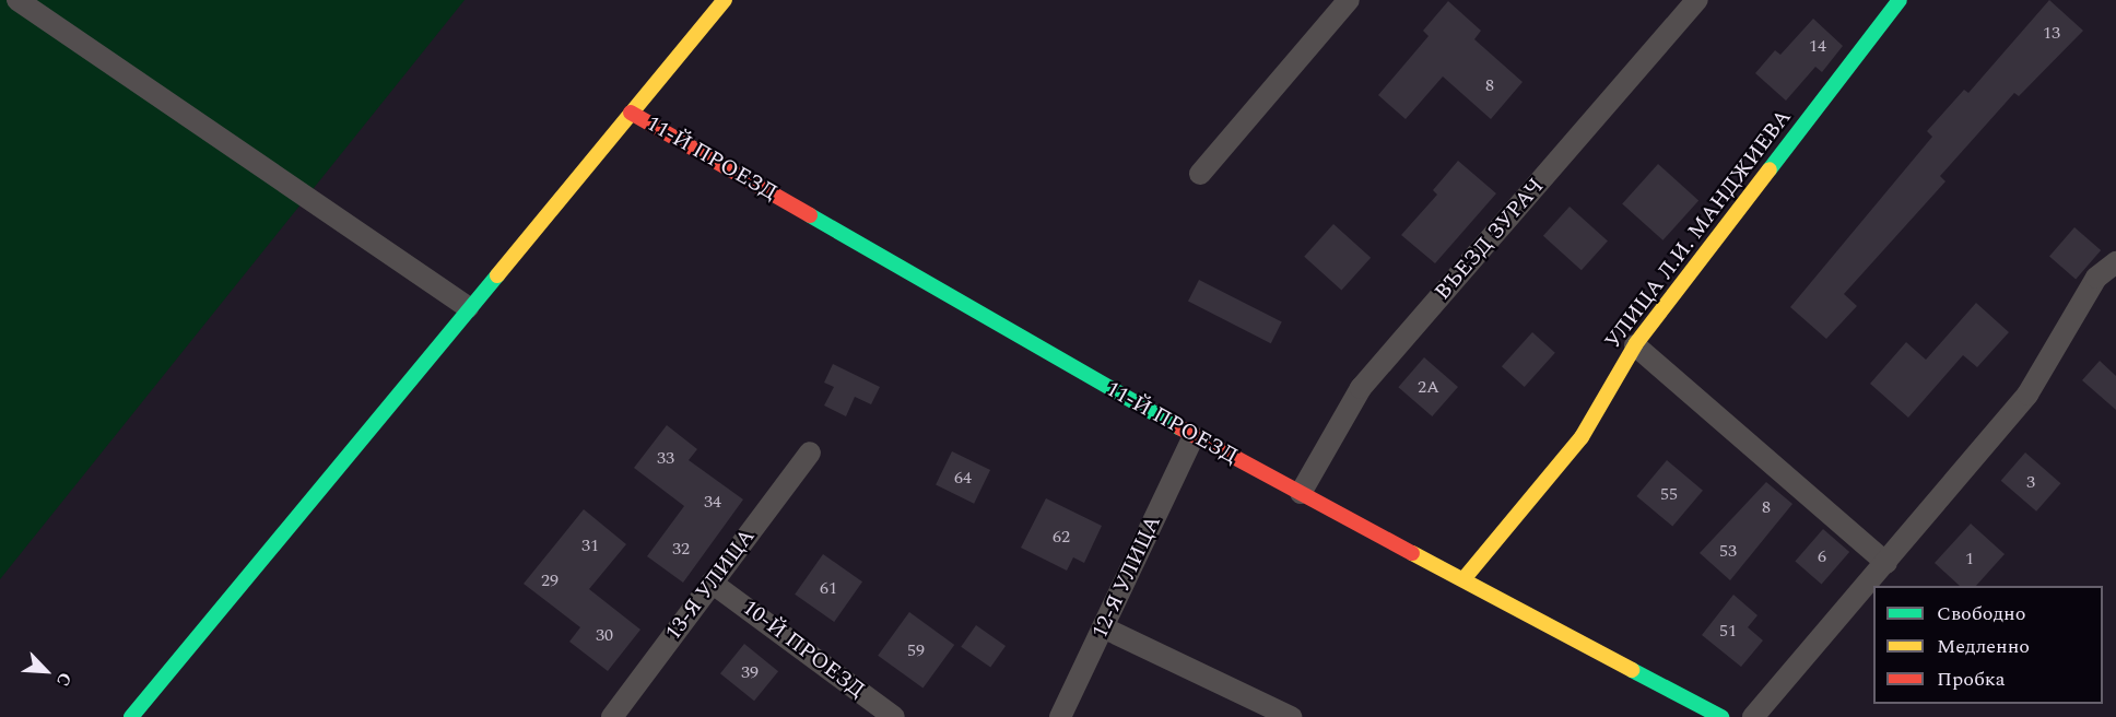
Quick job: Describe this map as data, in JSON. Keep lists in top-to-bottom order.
{
  "streets": {
    "main road": ["11-Й ПРОЕЗД", "УЛИЦА Л.И. МАНДЖИЕВА"],
    "street": [
      "ВЪЕЗД ЗУРАЧ",
      "12-Я УЛИЦА",
      "13-Я УЛИЦА",
      "10-Й ПРОЕЗД"
    ]
  },
  "crossings": [
    ["11-Й ПРОЕЗД", "УЛИЦА Л.И. МАНДЖИЕВА"],
    ["11-Й ПРОЕЗД", "ВЪЕЗД ЗУРАЧ"],
    ["11-Й ПРОЕЗД", "12-Я УЛИЦА"],
    ["13-Я УЛИЦА", "10-Й ПРОЕЗД"]
  ],
  "house_numbers": [
    "13",
    "14",
    "8",
    "2А",
    "33",
    "64",
    "3",
    "55",
    "34",
    "8",
    "62",
    "31",
    "32",
    "53",
    "6",
    "1",
    "29",
    "61",
    "51",
    "30",
    "59",
    "39"
  ],
  "legend": ["Свободно", "Медленно", "Пробка"],
  "north": "bottom right"
}
